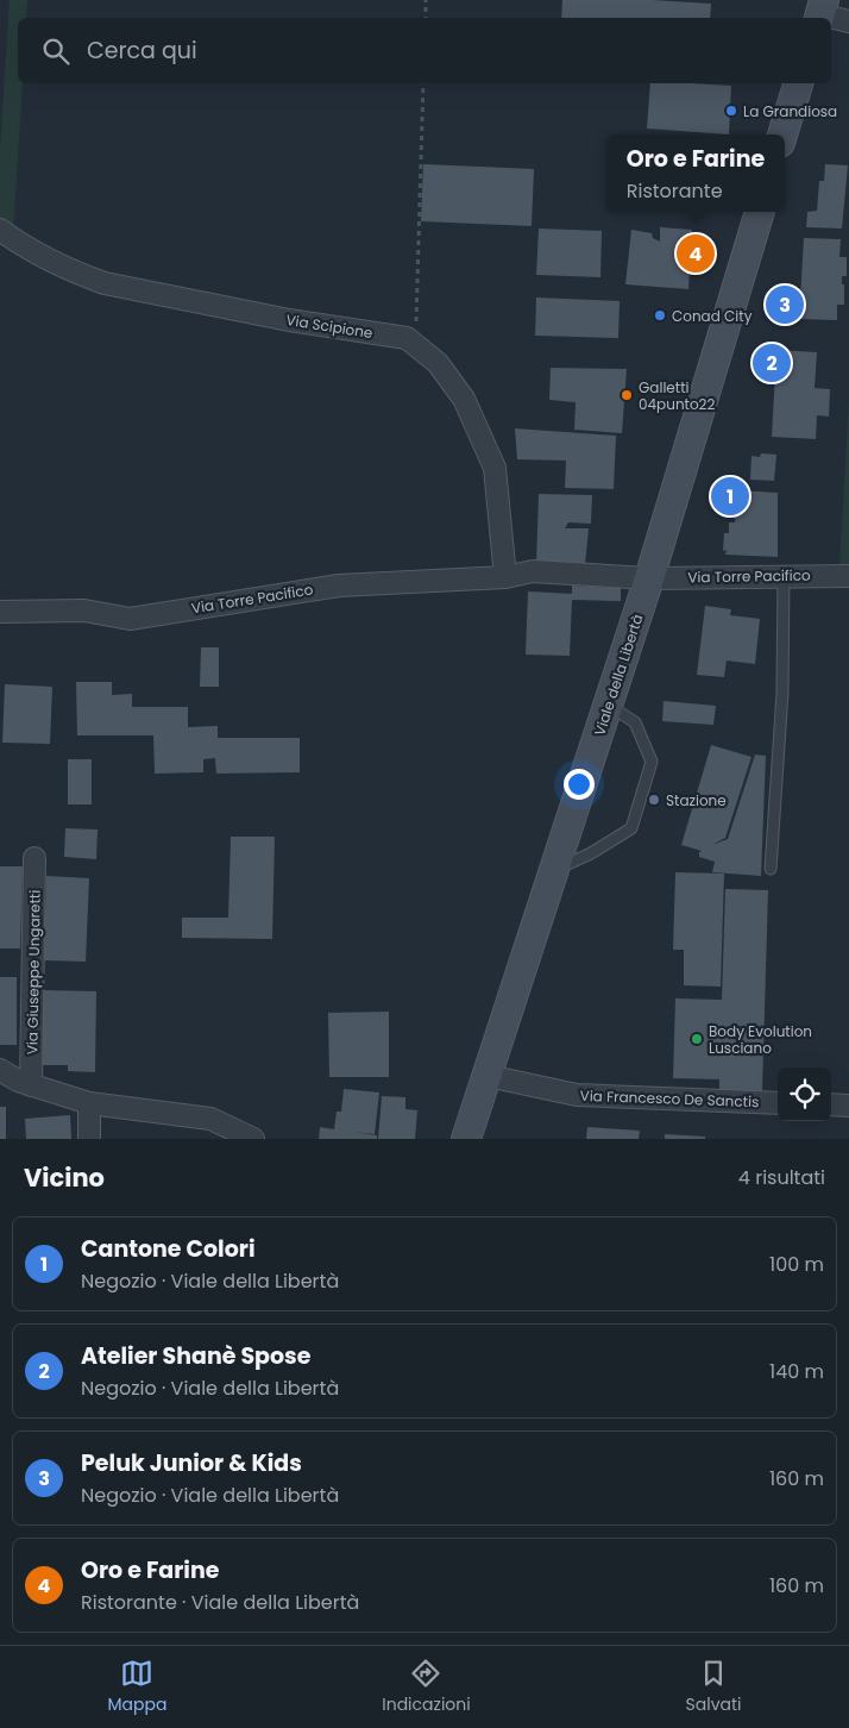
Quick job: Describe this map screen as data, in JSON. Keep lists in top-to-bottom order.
{
  "streets": {
    "main road": ["Viale della Libertà"],
    "street": [
      "Via Scipione",
      "Via Torre Pacifico",
      "Via Giuseppe Ungaretti",
      "Via Francesco De Sanctis"
    ]
  },
  "crossings": [
    ["Via Scipione", "Via Torre Pacifico"],
    ["Via Torre Pacifico", "Viale della Libertà"],
    ["Viale della Libertà", "Via Francesco De Sanctis"]
  ],
  "places": [
    "La Grandiosa",
    "Conad City",
    "Galletti 04punto22",
    "Stazione",
    "Body Evolution Lusciano"
  ],
  "page": {
    "search": "Cerca qui",
    "popup": ["Oro e Farine", "Ristorante"],
    "pins": [
      "4",
      "3",
      "2",
      "1"
    ],
    "heading": ["Vicino", "4 risultati"],
    "list": [
      {
        "mark": "1",
        "name": "Cantone Colori",
        "note": "Negozio · Viale della Libertà",
        "value": "100 m"
      },
      {
        "mark": "2",
        "name": "Atelier Shanè Spose",
        "note": "Negozio · Viale della Libertà",
        "value": "140 m"
      },
      {
        "mark": "3",
        "name": "Peluk Junior & Kids",
        "note": "Negozio · Viale della Libertà",
        "value": "160 m"
      },
      {
        "mark": "4",
        "name": "Oro e Farine",
        "note": "Ristorante · Viale della Libertà",
        "value": "160 m"
      }
    ],
    "nav": ["Mappa", "Indicazioni", "Salvati"]
  }
}
